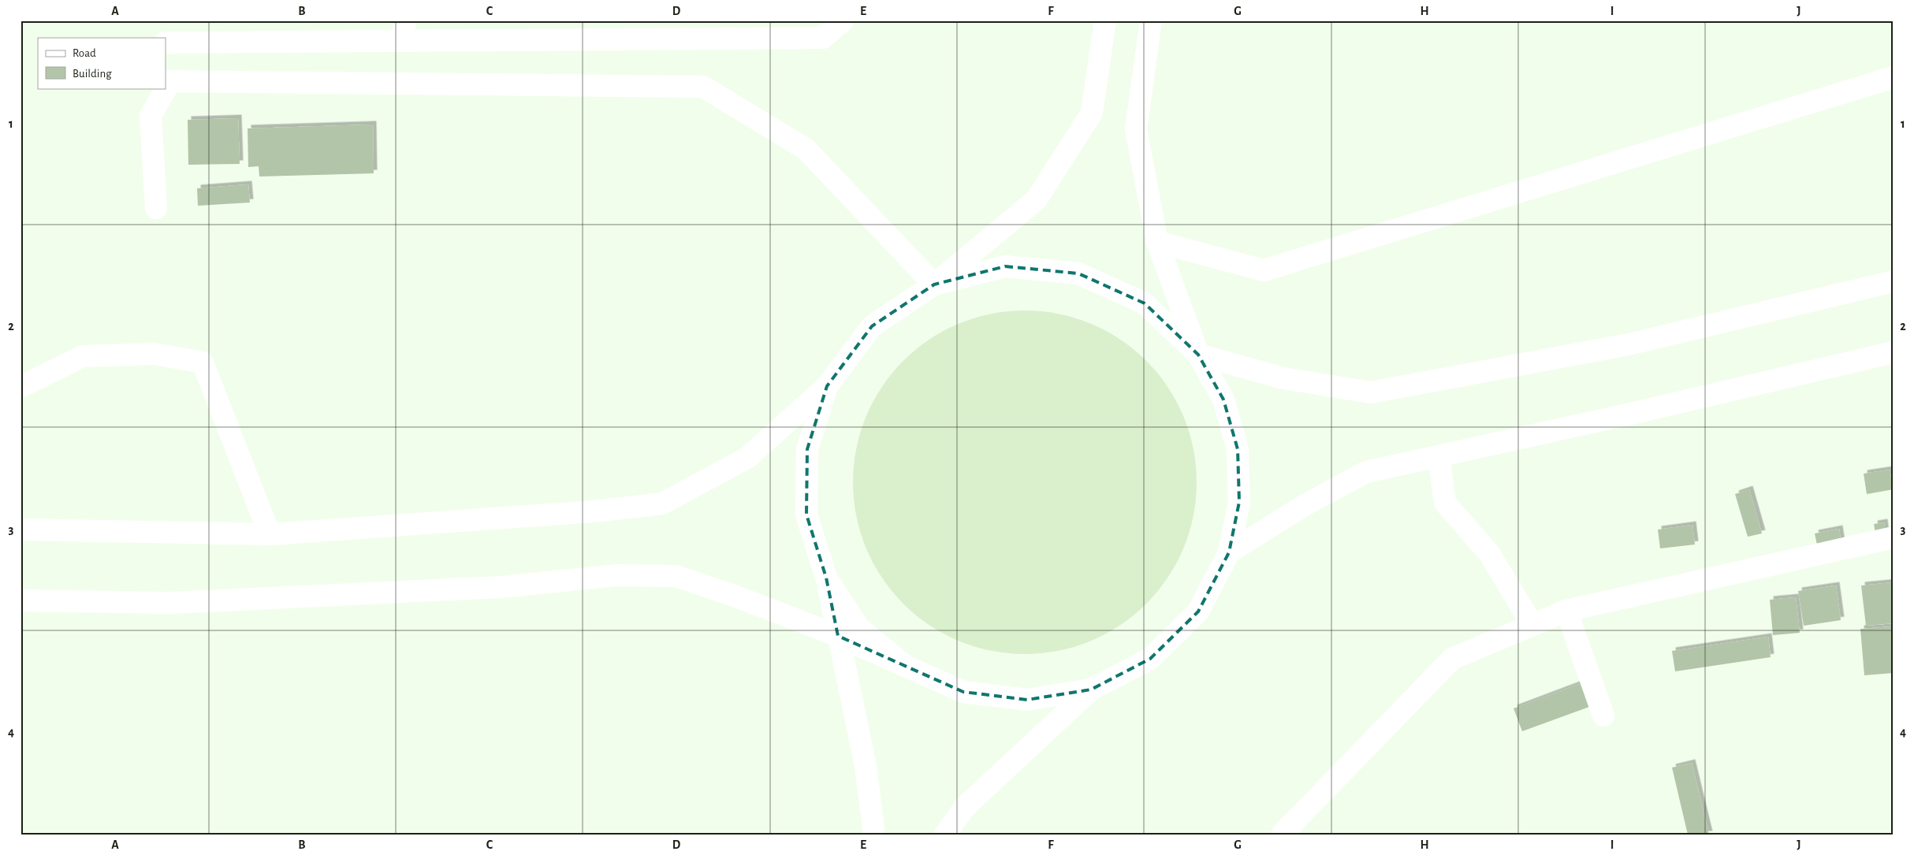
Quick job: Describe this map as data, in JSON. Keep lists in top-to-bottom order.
{
  "legend": ["Road", "Building"],
  "grid": {
    "columns": [
      "A",
      "B",
      "C",
      "D",
      "E",
      "F",
      "G",
      "H",
      "I",
      "J"
    ],
    "rows": [
      "1",
      "2",
      "3",
      "4"
    ]
  }
}
